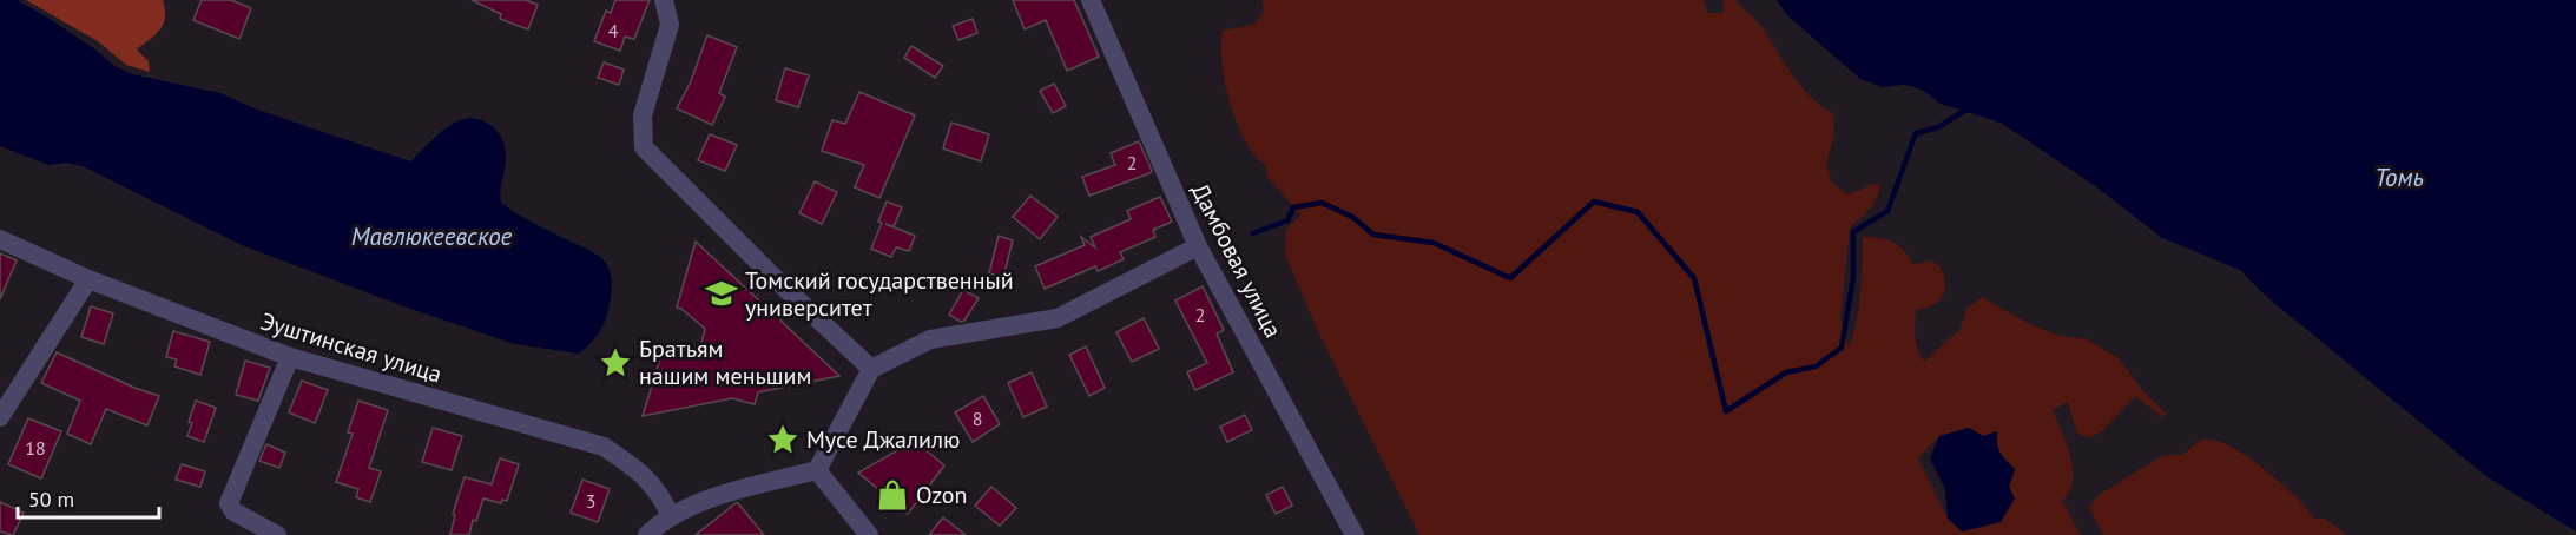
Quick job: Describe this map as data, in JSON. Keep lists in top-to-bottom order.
{
  "streets": {
    "street": ["Дамбовая улица", "Эуштинская улица"]
  },
  "water": ["Томь", "Мавлюкеевское"],
  "places": {
    "school or university": ["Томский государственный университет"],
    "place": ["Братьям нашим меньшим", "Мусе Джалилю"],
    "shop": ["Ozon"]
  },
  "house_numbers": [
    "4",
    "2",
    "2",
    "8",
    "18",
    "3"
  ],
  "scale_bar": "50 m"
}
